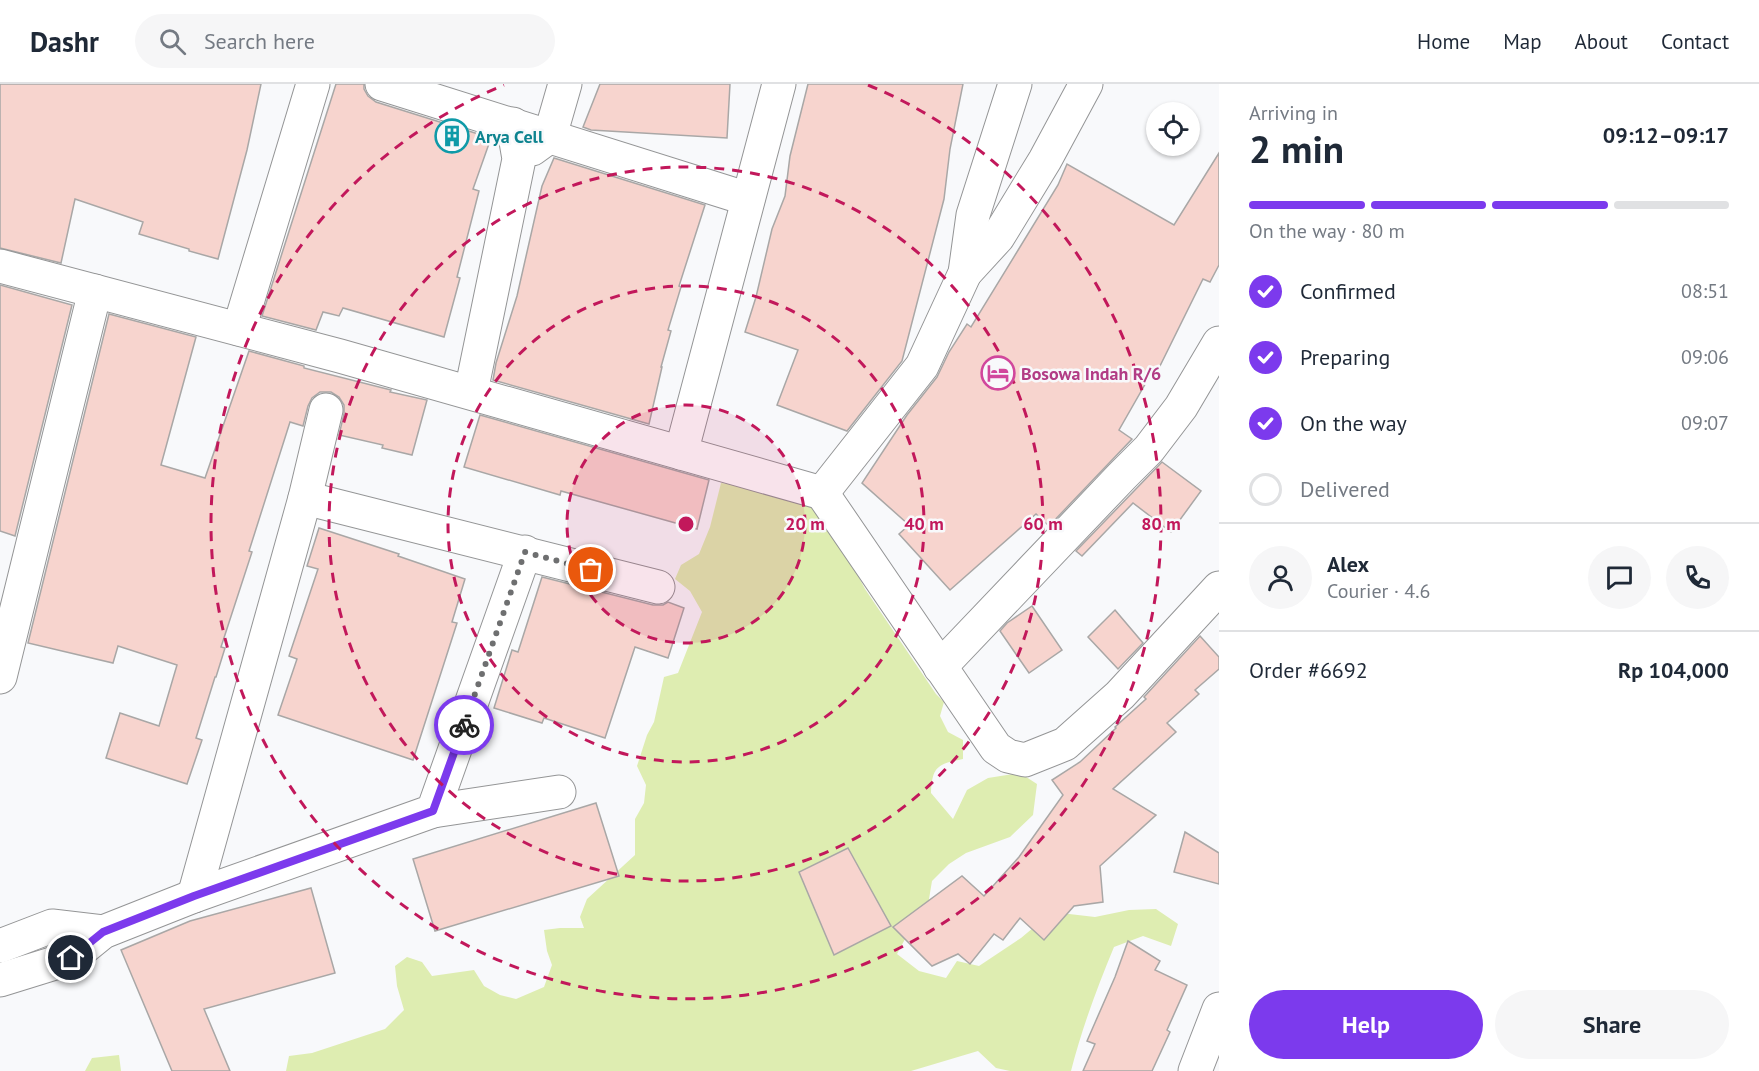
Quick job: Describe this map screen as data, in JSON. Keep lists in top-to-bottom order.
{
  "places": {
    "building": ["Arya Cell"],
    "hotel": ["Bosowa Indah R/6"]
  },
  "page": {
    "header": "Dashr",
    "search": "Search here",
    "nav": [
      "Home",
      "Map",
      "About",
      "Contact"
    ],
    "heading": ["2 min", "Arriving in", "09:12–09:17"],
    "panel": [
      "Alex",
      "Courier · 4.6",
      "Order #6692",
      "Rp 104,000"
    ],
    "bar": "On the way · 80 m",
    "list": [
      ["Confirmed", "08:51"],
      ["Preparing", "09:06"],
      ["On the way", "09:07"],
      "Delivered"
    ],
    "buttons": ["Help", "Share"]
  },
  "rings": [
    "20 m",
    "40 m",
    "60 m",
    "80 m"
  ]
}
